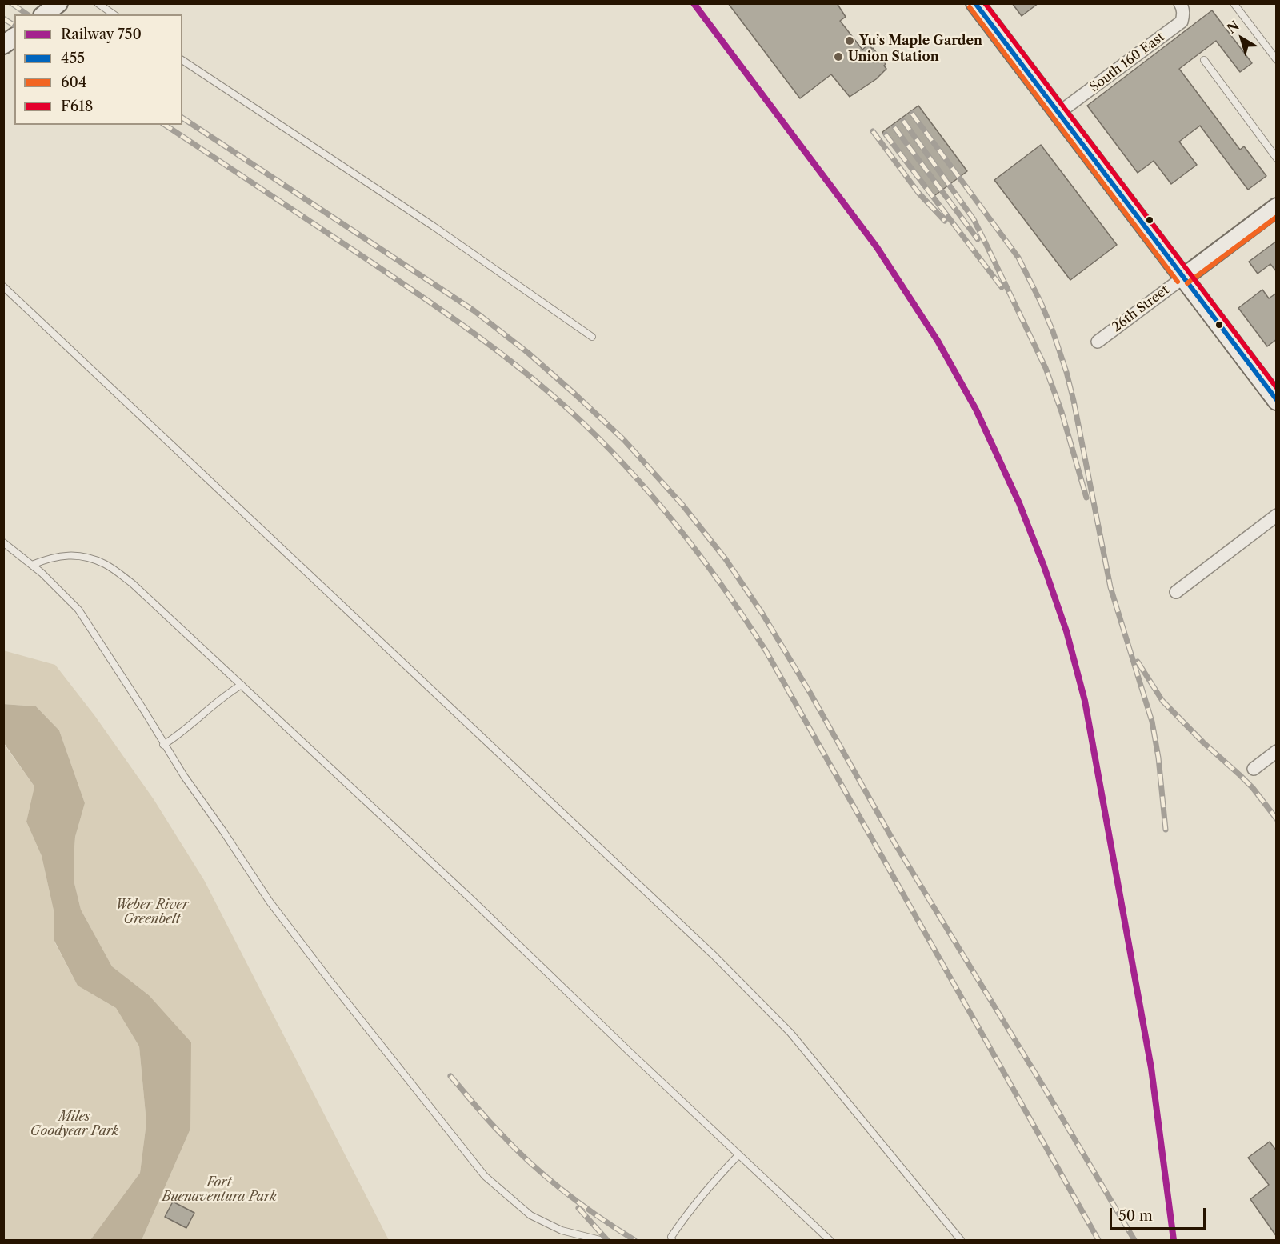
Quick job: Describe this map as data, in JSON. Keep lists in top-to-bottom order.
{
  "streets": {
    "main road": ["26th Street"],
    "street": ["South 160 East"]
  },
  "parks": ["Weber River Greenbelt", "Miles Goodyear Park", "Fort Buenaventura Park"],
  "places": ["Yu’s Maple Garden", "Union Station"],
  "lines": [
    "rail line 750",
    "transit line 455",
    "transit line F618",
    "transit line 604"
  ],
  "legend": [
    "Railway 750",
    "455",
    "604",
    "F618"
  ],
  "scale_bar": "50 m",
  "north": "top left"
}
